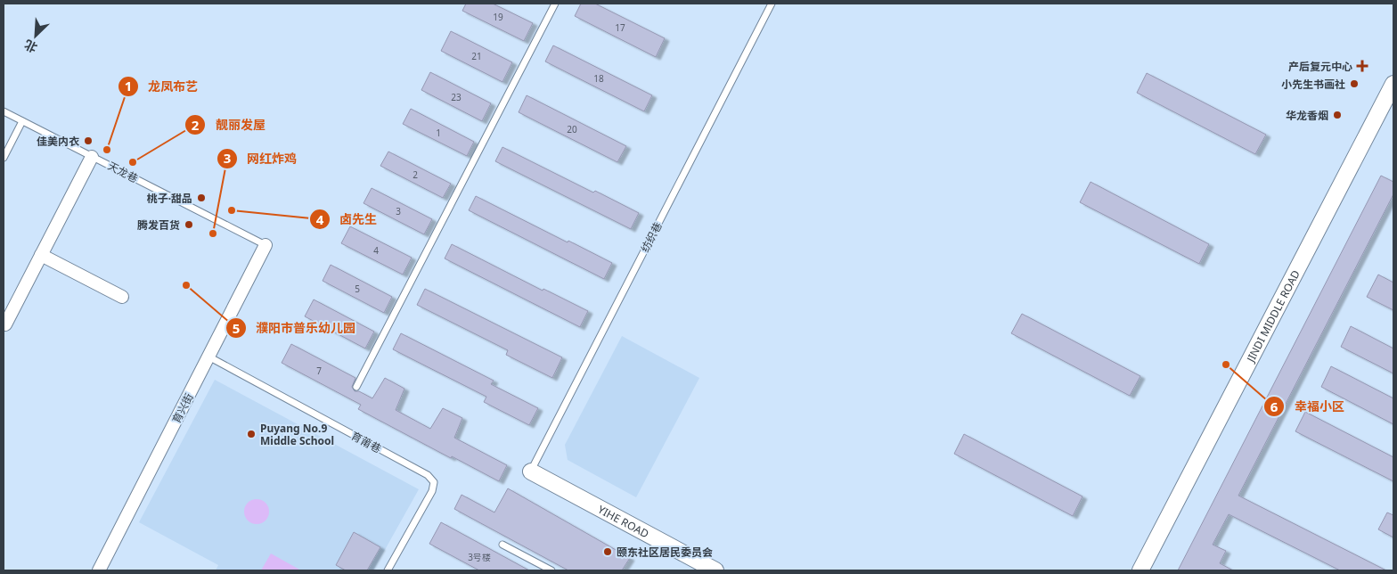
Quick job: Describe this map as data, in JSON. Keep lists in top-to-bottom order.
{
  "streets": {
    "street": ["JINDI MIDDLE ROAD", "育兴街", "YIHE ROAD"],
    "lane": ["天龙巷", "纺织巷", "育莆巷"]
  },
  "crossings": [
    ["天龙巷", "育兴街"],
    ["纺织巷", "YIHE ROAD"],
    ["育兴街", "育莆巷"]
  ],
  "places": {
    "health": ["产后复元中心"],
    "other": [
      "小先生书画社",
      "华龙香烟",
      "佳美内衣",
      "龙凤布艺",
      "靓丽发屋",
      "桃子·甜品",
      "卤先生",
      "腾发百货",
      "网红炸鸡",
      "濮阳市普乐幼儿园",
      "幸福小区",
      "Puyang No.9 Middle School",
      "颐东社区居民委员会"
    ]
  },
  "house_numbers": [
    "19",
    "17",
    "21",
    "18",
    "23",
    "20",
    "1",
    "2",
    "3",
    "4",
    "5",
    "7",
    "3号楼"
  ],
  "north": "bottom left"
}
